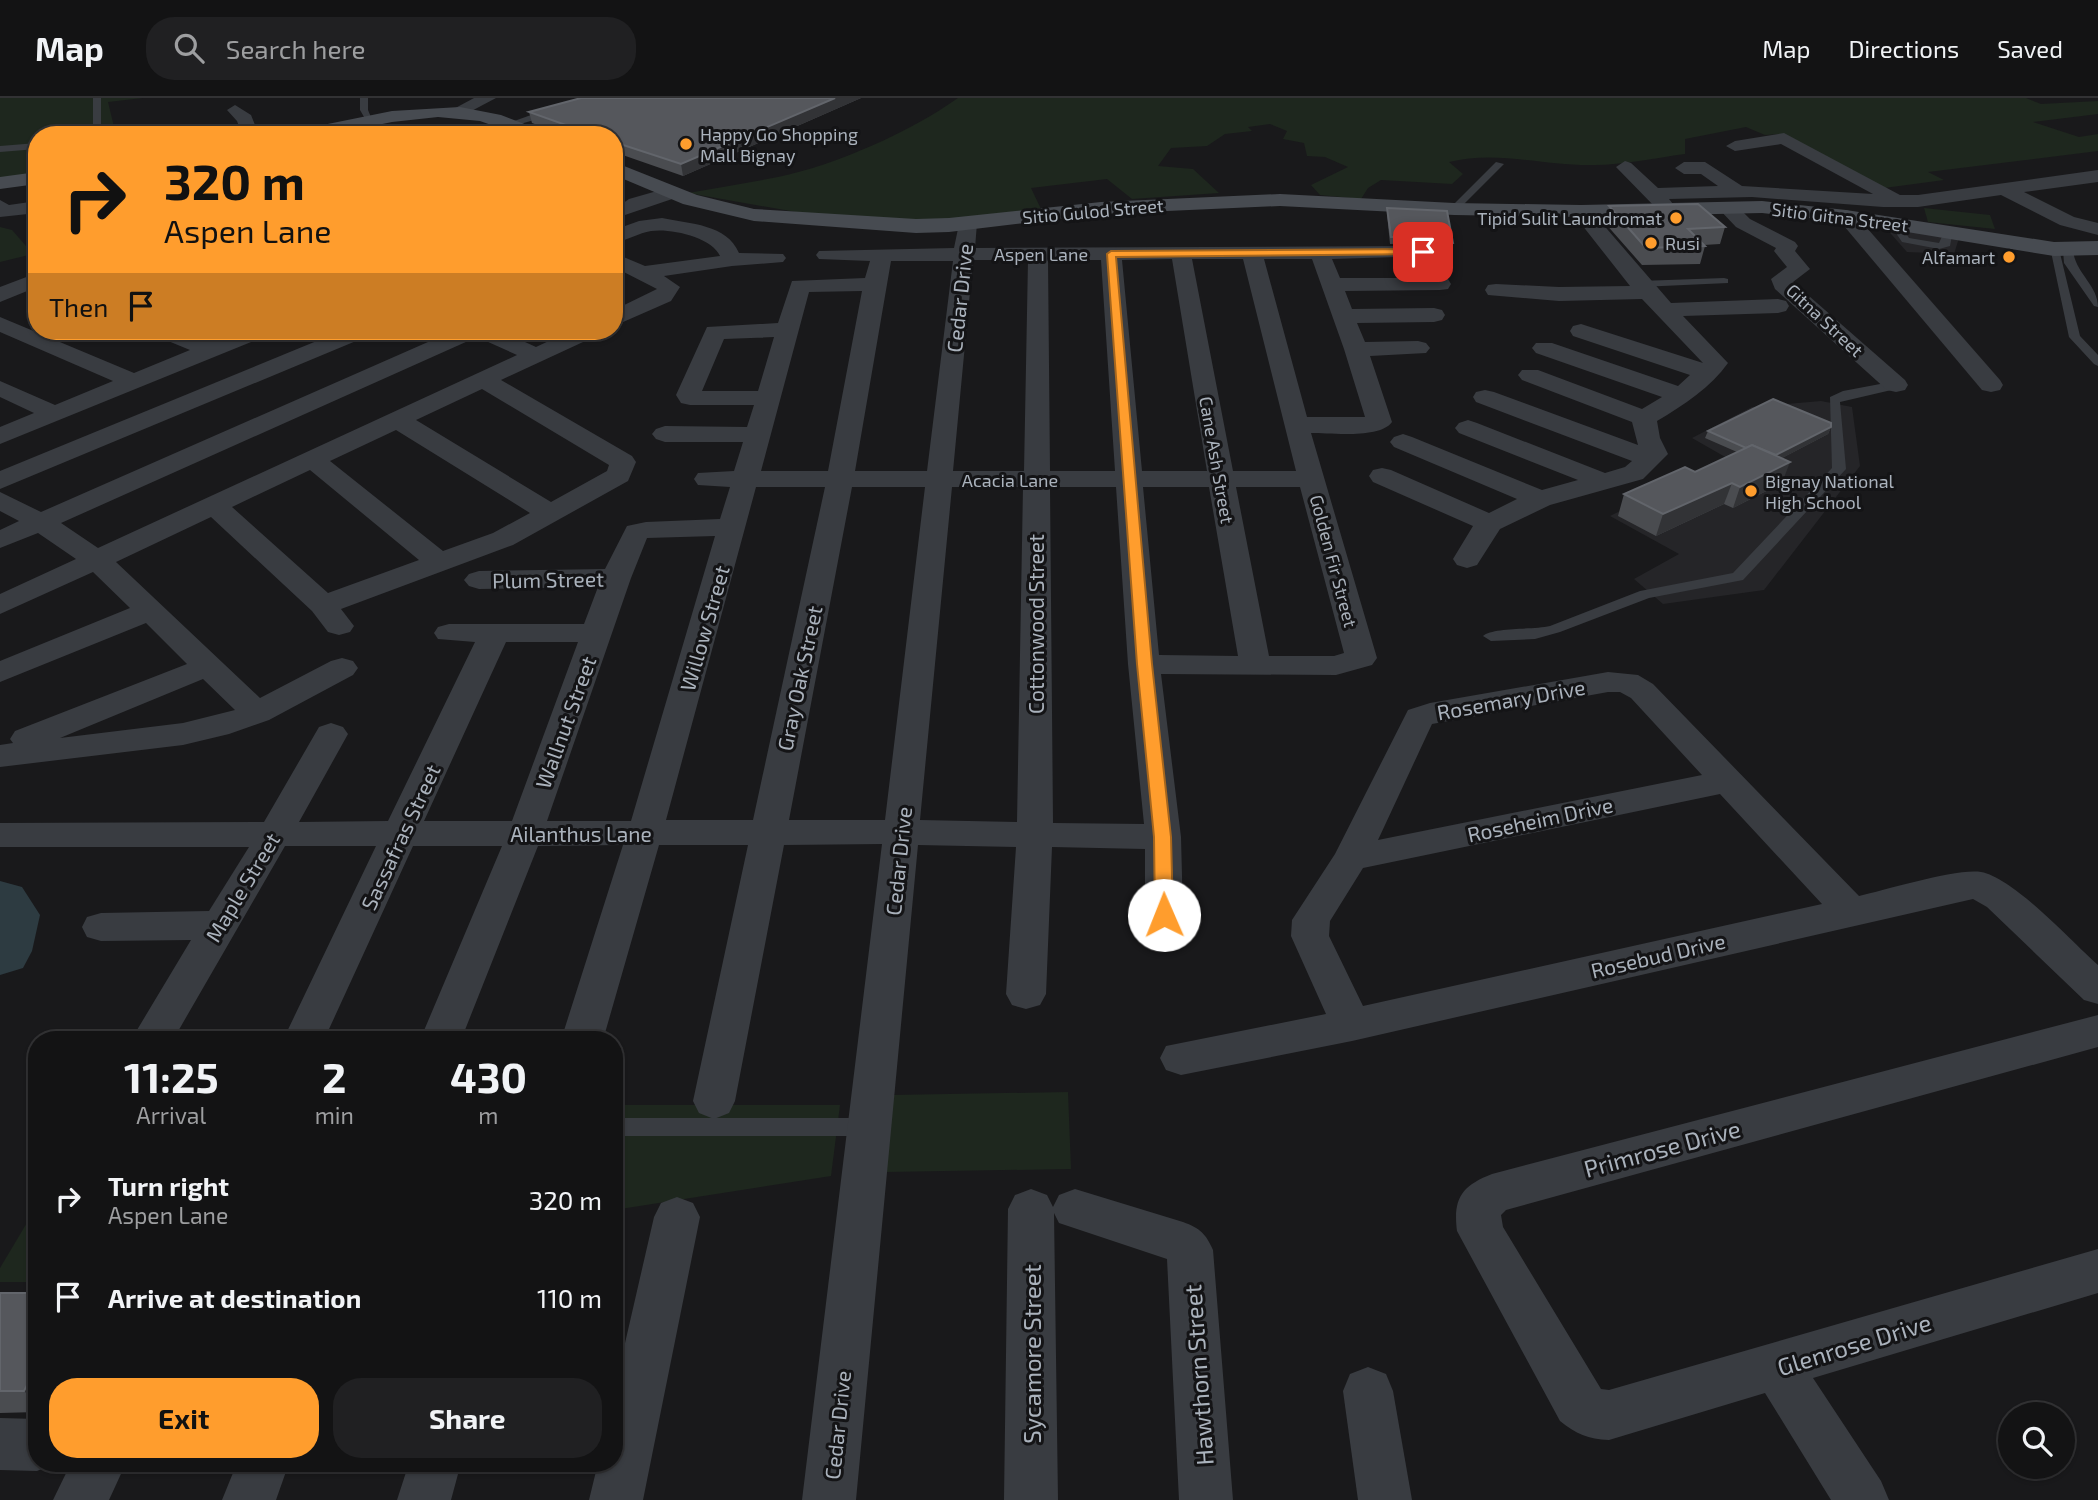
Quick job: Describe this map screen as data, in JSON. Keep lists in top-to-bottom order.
{
  "streets": {
    "main road": ["Sitio Gulod Street", "Sitio Gitna Street"],
    "street": [
      "Aspen Lane",
      "Cedar Drive",
      "Gitna Street",
      "Cane Ash Street",
      "Acacia Lane",
      "Golden Fir Street",
      "Plum Street",
      "Cottonwood Street",
      "Willow Street",
      "Gray Oak Street",
      "Rosemary Drive",
      "Wallnut Street",
      "Roseheim Drive",
      "Ailanthus Lane",
      "Sassafras Street",
      "Maple Street",
      "Rosebud Drive",
      "Primrose Drive",
      "Glenrose Drive",
      "Sycamore Street",
      "Hawthorn Street"
    ]
  },
  "crossings": [
    ["Sitio Gulod Street", "Sitio Gitna Street"],
    ["Sitio Gulod Street", "Aspen Lane"],
    ["Sitio Gulod Street", "Cedar Drive"],
    ["Sitio Gitna Street", "Gitna Street"],
    ["Aspen Lane", "Cedar Drive"],
    ["Aspen Lane", "Cane Ash Street"],
    ["Aspen Lane", "Golden Fir Street"],
    ["Aspen Lane", "Cottonwood Street"],
    ["Aspen Lane", "Gray Oak Street"],
    ["Cedar Drive", "Acacia Lane"],
    ["Cedar Drive", "Ailanthus Lane"],
    ["Cane Ash Street", "Acacia Lane"],
    ["Cane Ash Street", "Golden Fir Street"],
    ["Acacia Lane", "Golden Fir Street"],
    ["Acacia Lane", "Cottonwood Street"],
    ["Acacia Lane", "Willow Street"],
    ["Acacia Lane", "Gray Oak Street"],
    ["Plum Street", "Wallnut Street"],
    ["Cottonwood Street", "Ailanthus Lane"],
    ["Willow Street", "Gray Oak Street"],
    ["Willow Street", "Wallnut Street"],
    ["Willow Street", "Ailanthus Lane"],
    ["Gray Oak Street", "Ailanthus Lane"],
    ["Rosemary Drive", "Roseheim Drive"],
    ["Rosemary Drive", "Rosebud Drive"],
    ["Wallnut Street", "Ailanthus Lane"],
    ["Ailanthus Lane", "Sassafras Street"],
    ["Ailanthus Lane", "Maple Street"],
    ["Primrose Drive", "Glenrose Drive"],
    ["Sycamore Street", "Hawthorn Street"]
  ],
  "places": [
    "Happy Go Shopping Mall Bignay",
    "Tipid Sulit Laundromat",
    "Rusi",
    "Alfamart",
    "Bignay National High School"
  ],
  "page": {
    "header": "Map",
    "search": "Search here",
    "nav": ["Map", "Directions", "Saved"],
    "turn": ["320 m", "Aspen Lane"],
    "then": "Then",
    "eta": [
      "11:25",
      "Arrival",
      "2",
      "min",
      "430",
      "m"
    ],
    "list": [
      {
        "name": "Turn right",
        "note": "Aspen Lane",
        "value": "320 m"
      },
      {
        "name": "Arrive at destination",
        "value": "110 m"
      }
    ],
    "buttons": ["Exit", "Share"]
  }
}
